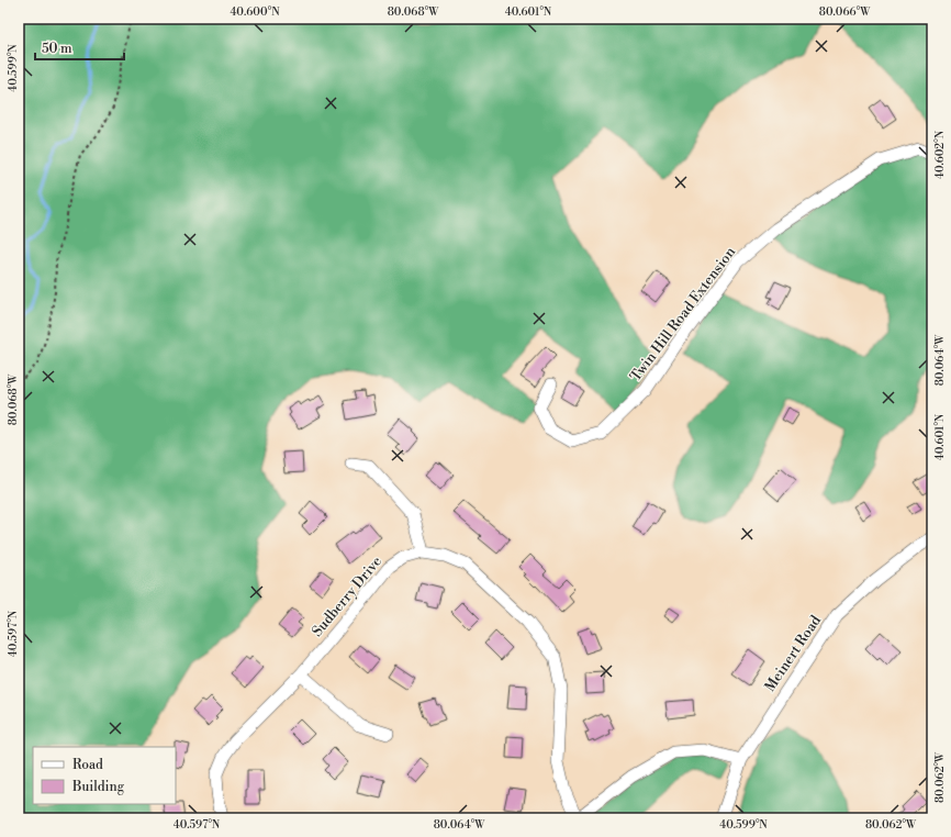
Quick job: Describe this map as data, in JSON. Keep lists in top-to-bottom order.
{
  "streets": {
    "street": ["Twin Hill Road Extension", "Sudberry Drive", "Meinert Road"]
  },
  "crossings": [
    ["Sudberry Drive", "Meinert Road"]
  ],
  "legend": ["Road", "Building"],
  "scale_bar": "50 m",
  "coordinates": [
    "40.600°N",
    "80.068°W",
    "40.601°N",
    "80.066°W",
    "40.599°N",
    "40.602°N",
    "80.064°W",
    "40.597°N",
    "80.062°W"
  ]
}
